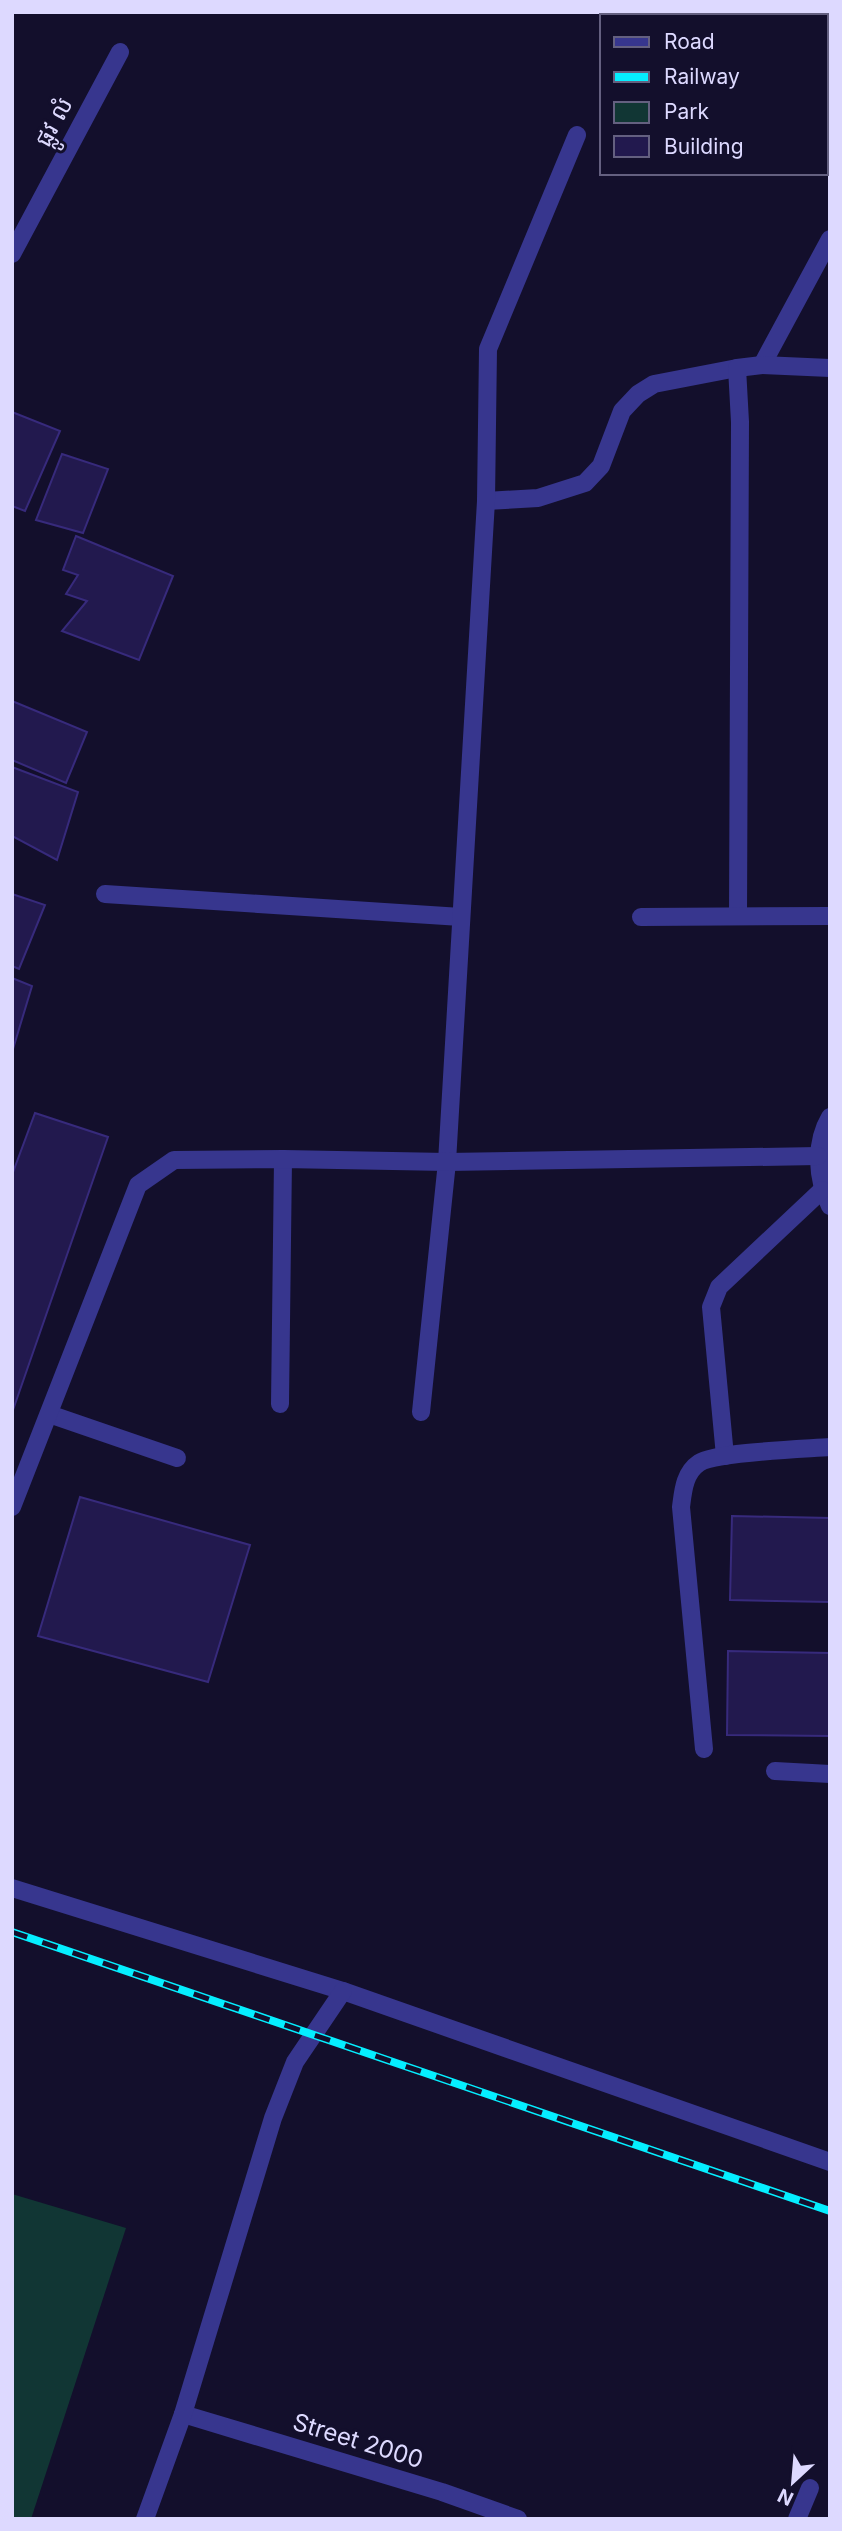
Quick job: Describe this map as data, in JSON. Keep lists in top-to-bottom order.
{
  "streets": {
    "street": ["ផ្លូវ លំ", "Street 2000"]
  },
  "legend": [
    "Road",
    "Railway",
    "Park",
    "Building"
  ],
  "north": "bottom left"
}
